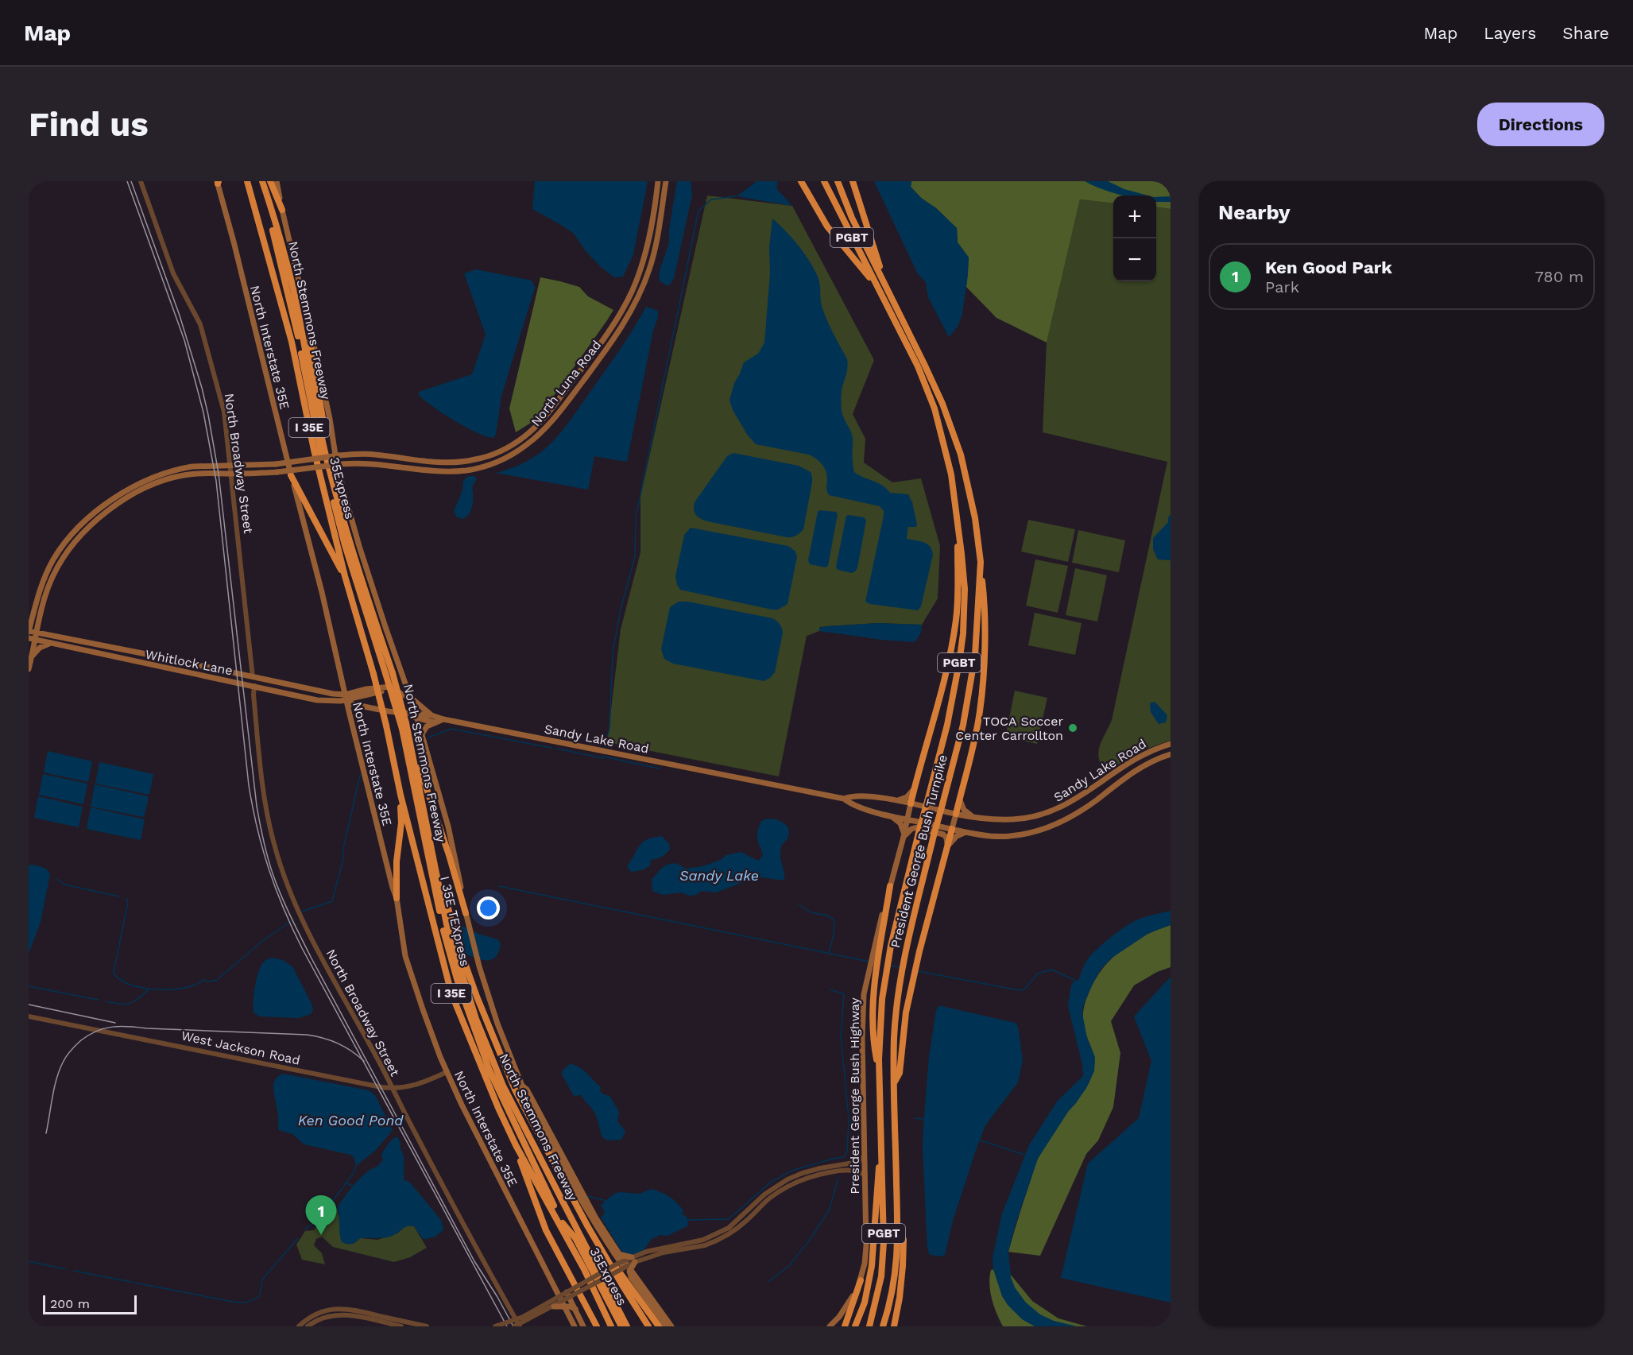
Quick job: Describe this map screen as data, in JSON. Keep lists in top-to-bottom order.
{
  "streets": {
    "highway": [
      "PGBT",
      "North Stemmons Freeway",
      "I 35E",
      "35Express",
      "President George Bush Turnpike",
      "I 35E TEXpress"
    ],
    "main road": [
      "North Interstate 35E",
      "North Luna Road",
      "Whitlock Lane",
      "Sandy Lake Road",
      "President George Bush Highway"
    ],
    "street": ["North Broadway Street", "West Jackson Road"]
  },
  "crossings": [
    ["North Stemmons Freeway", "35Express"],
    ["North Stemmons Freeway", "I 35E TEXpress"],
    ["North Interstate 35E", "Whitlock Lane"],
    ["North Interstate 35E", "Sandy Lake Road"],
    ["North Interstate 35E", "West Jackson Road"],
    ["North Luna Road", "North Broadway Street"],
    ["North Broadway Street", "Whitlock Lane"],
    ["North Broadway Street", "West Jackson Road"],
    ["35Express", "I 35E TEXpress"],
    ["Whitlock Lane", "Sandy Lake Road"]
  ],
  "water": ["Sandy Lake", "Ken Good Pond"],
  "places": ["TOCA Soccer Center Carrollton"],
  "scale_bar": "200 m",
  "page": {
    "header": "Map",
    "nav": ["Map", "Layers", "Share"],
    "buttons": "Directions",
    "title": "Find us",
    "heading": "Nearby",
    "map_buttons": ["+", "−"],
    "list": [
      {
        "mark": "1",
        "name": "Ken Good Park",
        "note": "Park",
        "value": "780 m"
      }
    ],
    "pins": "1",
    "scale": "200 m"
  }
}
